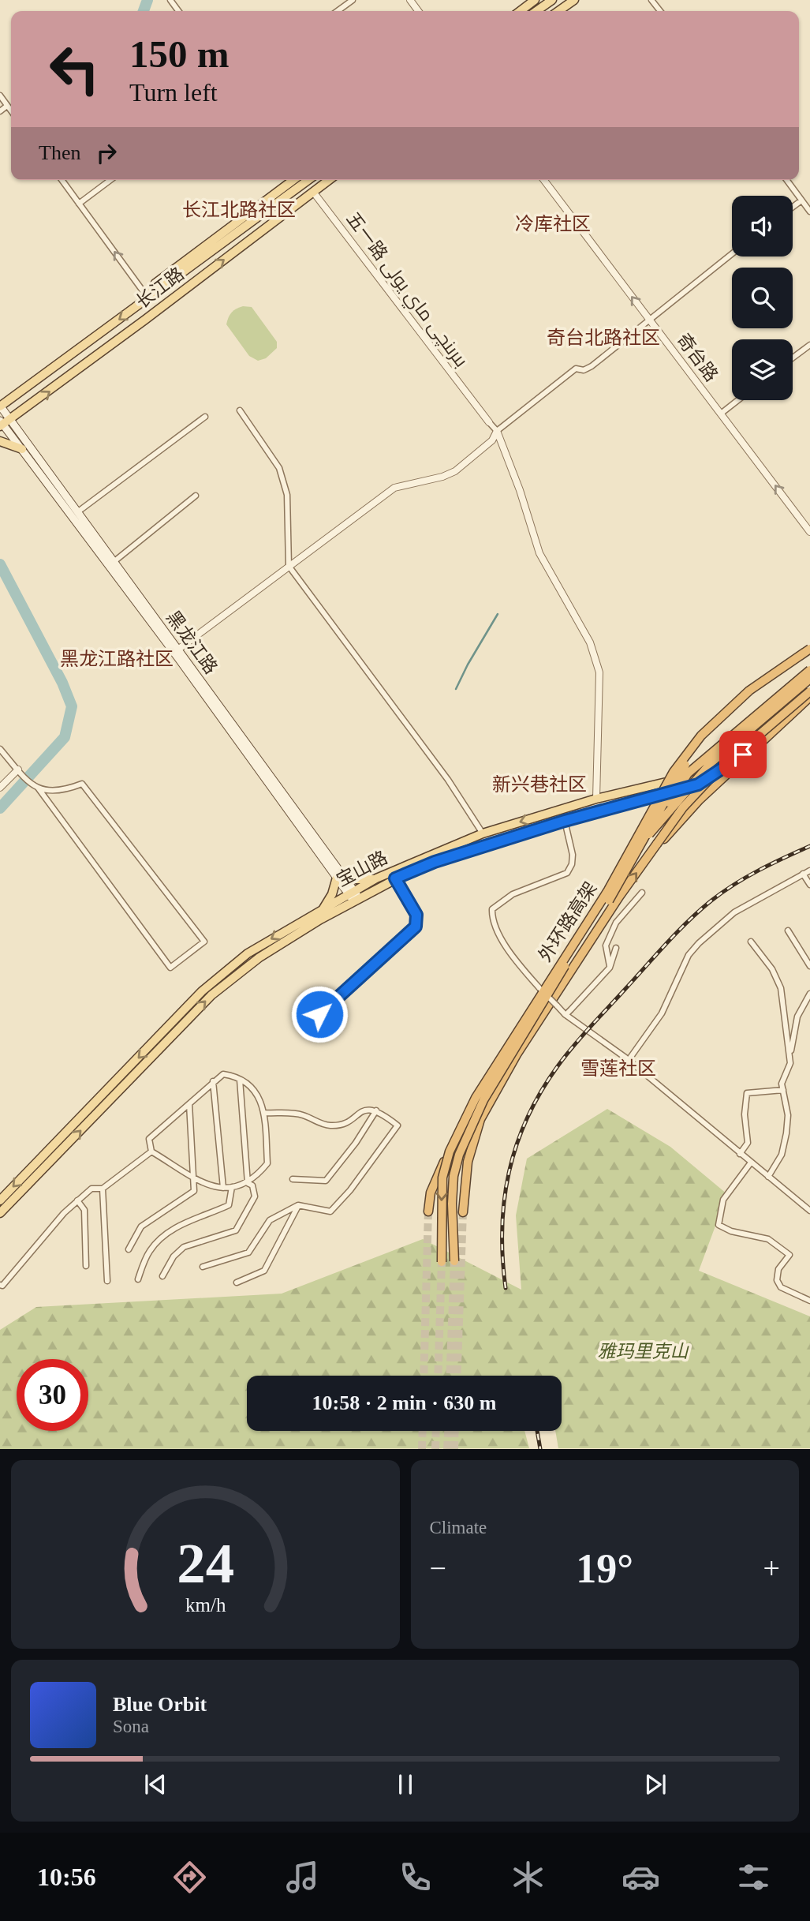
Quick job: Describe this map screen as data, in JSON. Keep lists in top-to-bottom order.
{
  "streets": {
    "highway": ["外环路高架"],
    "main road": ["长江路", "黑龙江路", "宝山路"],
    "street": ["五一路 بىرىنچى ماي يولى", "奇台路"]
  },
  "crossings": [
    ["长江路", "五一路 بىرىنچى ماي يولى"],
    ["长江路", "黑龙江路"],
    ["黑龙江路", "宝山路"]
  ],
  "one_way": ["奇台路"],
  "districts": [
    "长江北路社区",
    "冷库社区",
    "奇台北路社区",
    "黑龙江路社区",
    "新兴巷社区",
    "雪莲社区"
  ],
  "parks": ["雅玛里克山"],
  "page": {
    "turn": ["150 m", "Turn left"],
    "then": "Then",
    "limit": "30",
    "trip": "10:58 · 2 min · 630 m",
    "tile": "Climate",
    "heat": ["−", "19°", "+"],
    "song": ["Blue Orbit", "Sona"],
    "tabs": "10:56",
    "gauge": ["24", "km/h"]
  }
}
